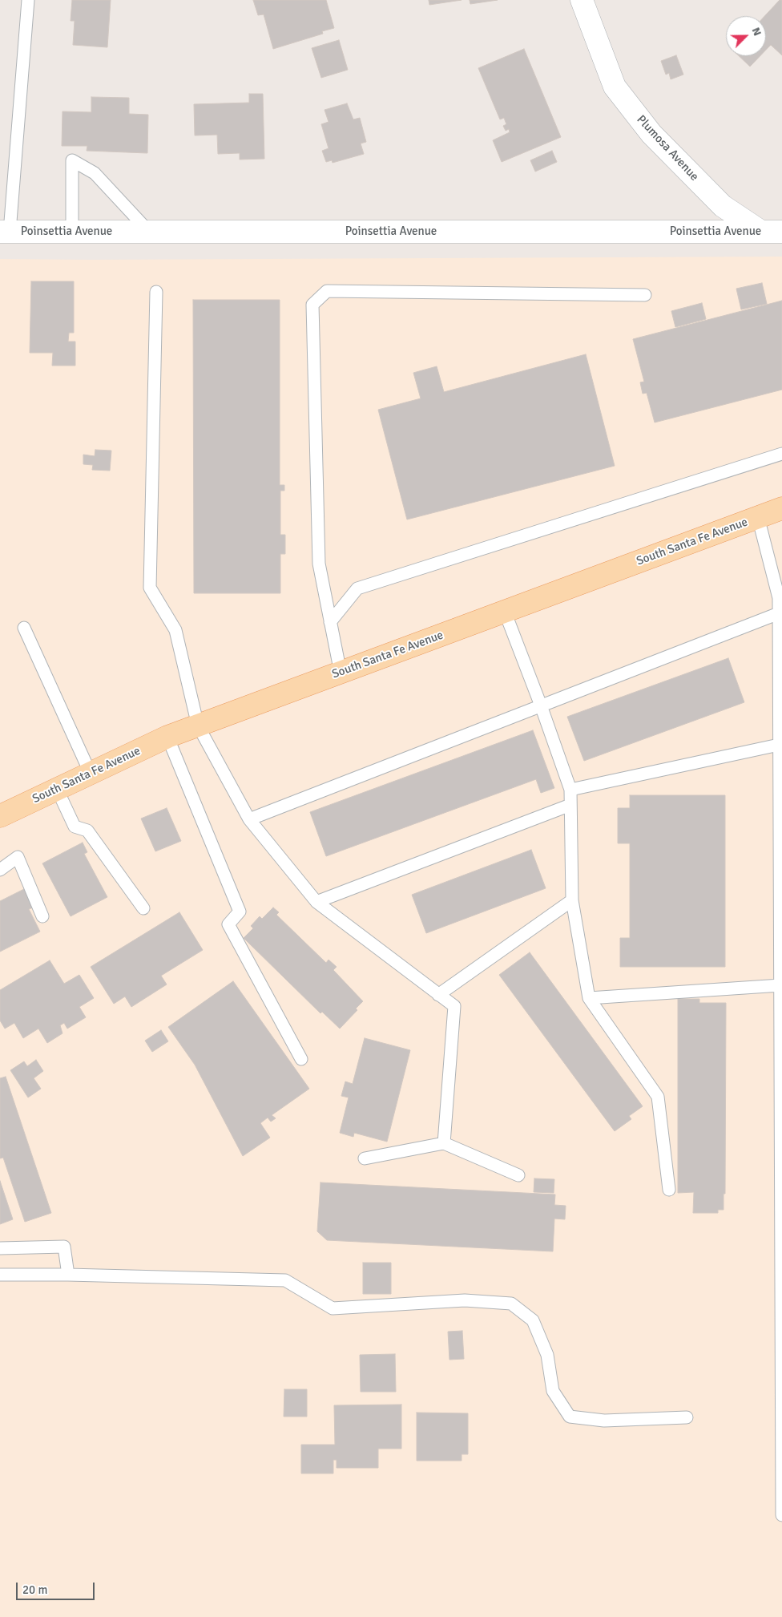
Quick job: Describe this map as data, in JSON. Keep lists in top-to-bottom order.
{
  "streets": {
    "main road": ["South Santa Fe Avenue"],
    "street": ["Plumosa Avenue", "Poinsettia Avenue"]
  },
  "crossings": [
    ["Plumosa Avenue", "Poinsettia Avenue"]
  ],
  "scale_bar": "20 m",
  "north": "top right"
}
